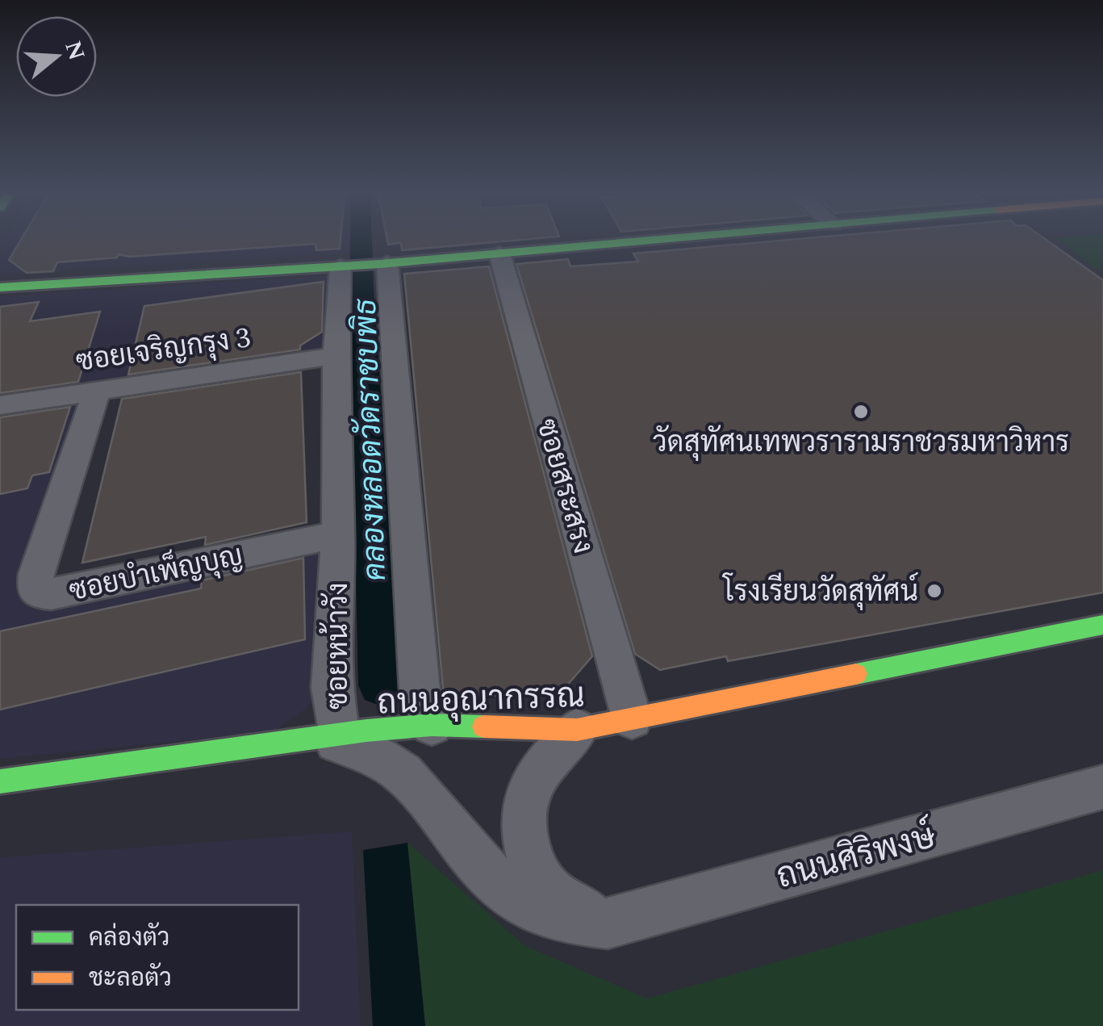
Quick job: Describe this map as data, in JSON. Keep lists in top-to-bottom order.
{
  "streets": {
    "main road": ["ถนนอุณากรรณ"],
    "street": [
      "ซอยเจริญกรุง 3",
      "ซอยสระสรง",
      "ซอยบำเพ็ญบุญ",
      "ซอยหน้าวัง",
      "ถนนศิริพงษ์"
    ]
  },
  "crossings": [
    ["ซอยเจริญกรุง 3", "ซอยบำเพ็ญบุญ"],
    ["ซอยเจริญกรุง 3", "ซอยหน้าวัง"],
    ["ซอยสระสรง", "ถนนอุณากรรณ"],
    ["ซอยบำเพ็ญบุญ", "ซอยหน้าวัง"],
    ["ซอยหน้าวัง", "ถนนอุณากรรณ"],
    ["ซอยหน้าวัง", "ถนนศิริพงษ์"],
    ["ถนนอุณากรรณ", "ถนนศิริพงษ์"]
  ],
  "water": ["คลองหลอดวัดราชบพิธ"],
  "places": ["วัดสุทัศนเทพวรารามราชวรมหาวิหาร", "โรงเรียนวัดสุทัศน์"],
  "legend": ["คล่องตัว", "ชะลอตัว"],
  "north": "right"
}
